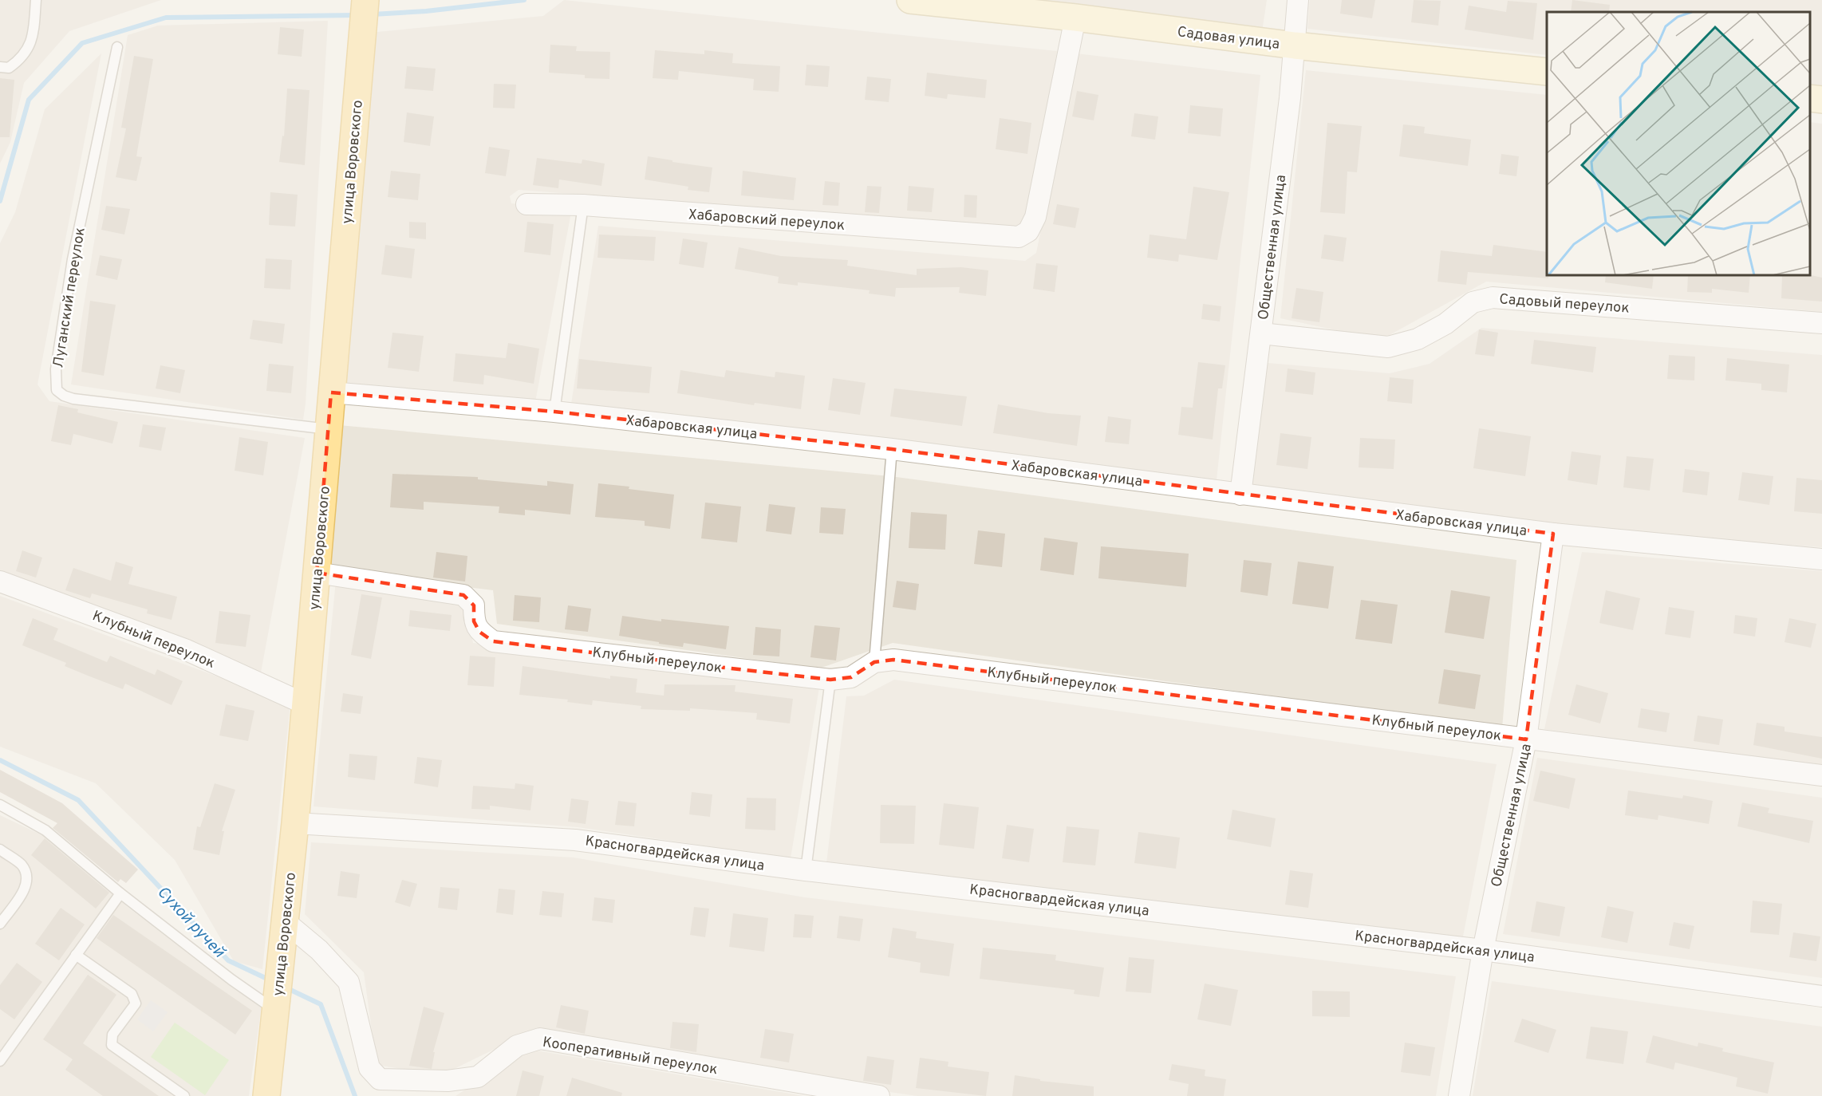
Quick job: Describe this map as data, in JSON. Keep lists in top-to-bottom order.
{
  "streets": {
    "main road": ["улица Воровского"],
    "street": [
      "Садовая улица",
      "Хабаровский переулок",
      "Общественная улица",
      "Садовый переулок",
      "Хабаровская улица",
      "Клубный переулок",
      "Красногвардейская улица",
      "Кооперативный переулок"
    ],
    "lane": ["Луганский переулок"]
  },
  "crossings": [
    ["Садовая улица", "Хабаровский переулок"],
    ["Садовая улица", "Общественная улица"],
    ["улица Воровского", "Луганский переулок"],
    ["улица Воровского", "Хабаровская улица"],
    ["улица Воровского", "Клубный переулок"],
    ["улица Воровского", "Красногвардейская улица"],
    ["улица Воровского", "Кооперативный переулок"],
    ["Общественная улица", "Садовый переулок"],
    ["Общественная улица", "Хабаровская улица"],
    ["Общественная улица", "Клубный переулок"],
    ["Общественная улица", "Красногвардейская улица"]
  ],
  "water": ["Сухой ручей"]
}
